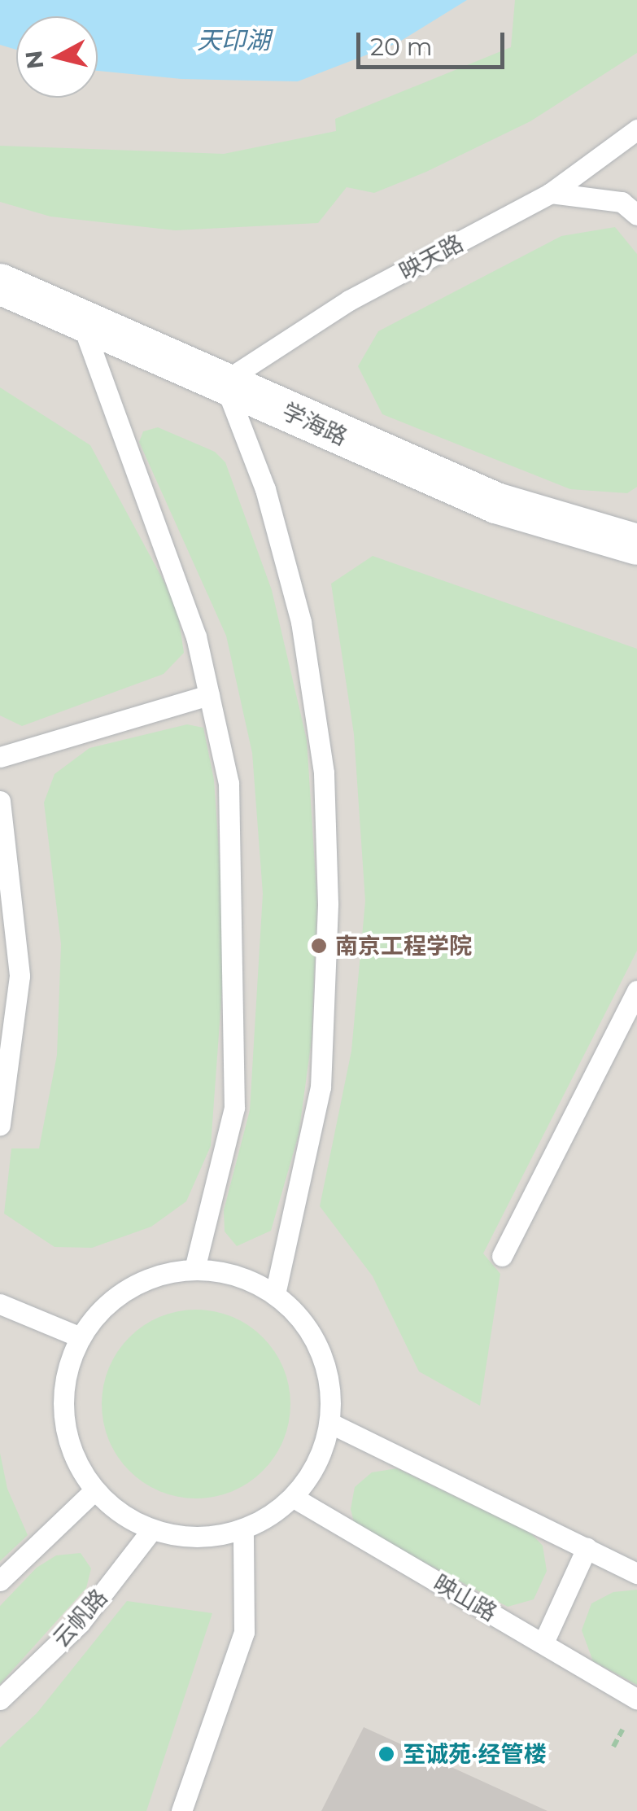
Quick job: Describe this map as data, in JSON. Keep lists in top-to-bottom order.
{
  "streets": {
    "street": ["学海路"],
    "lane": ["映天路", "映山路", "云帆路"]
  },
  "crossings": [
    ["映天路", "学海路"],
    ["映山路", "云帆路"]
  ],
  "water": ["天印湖"],
  "places": ["南京工程学院", "至诚苑·经管楼"],
  "scale_bar": "20 m",
  "north": "left"
}
